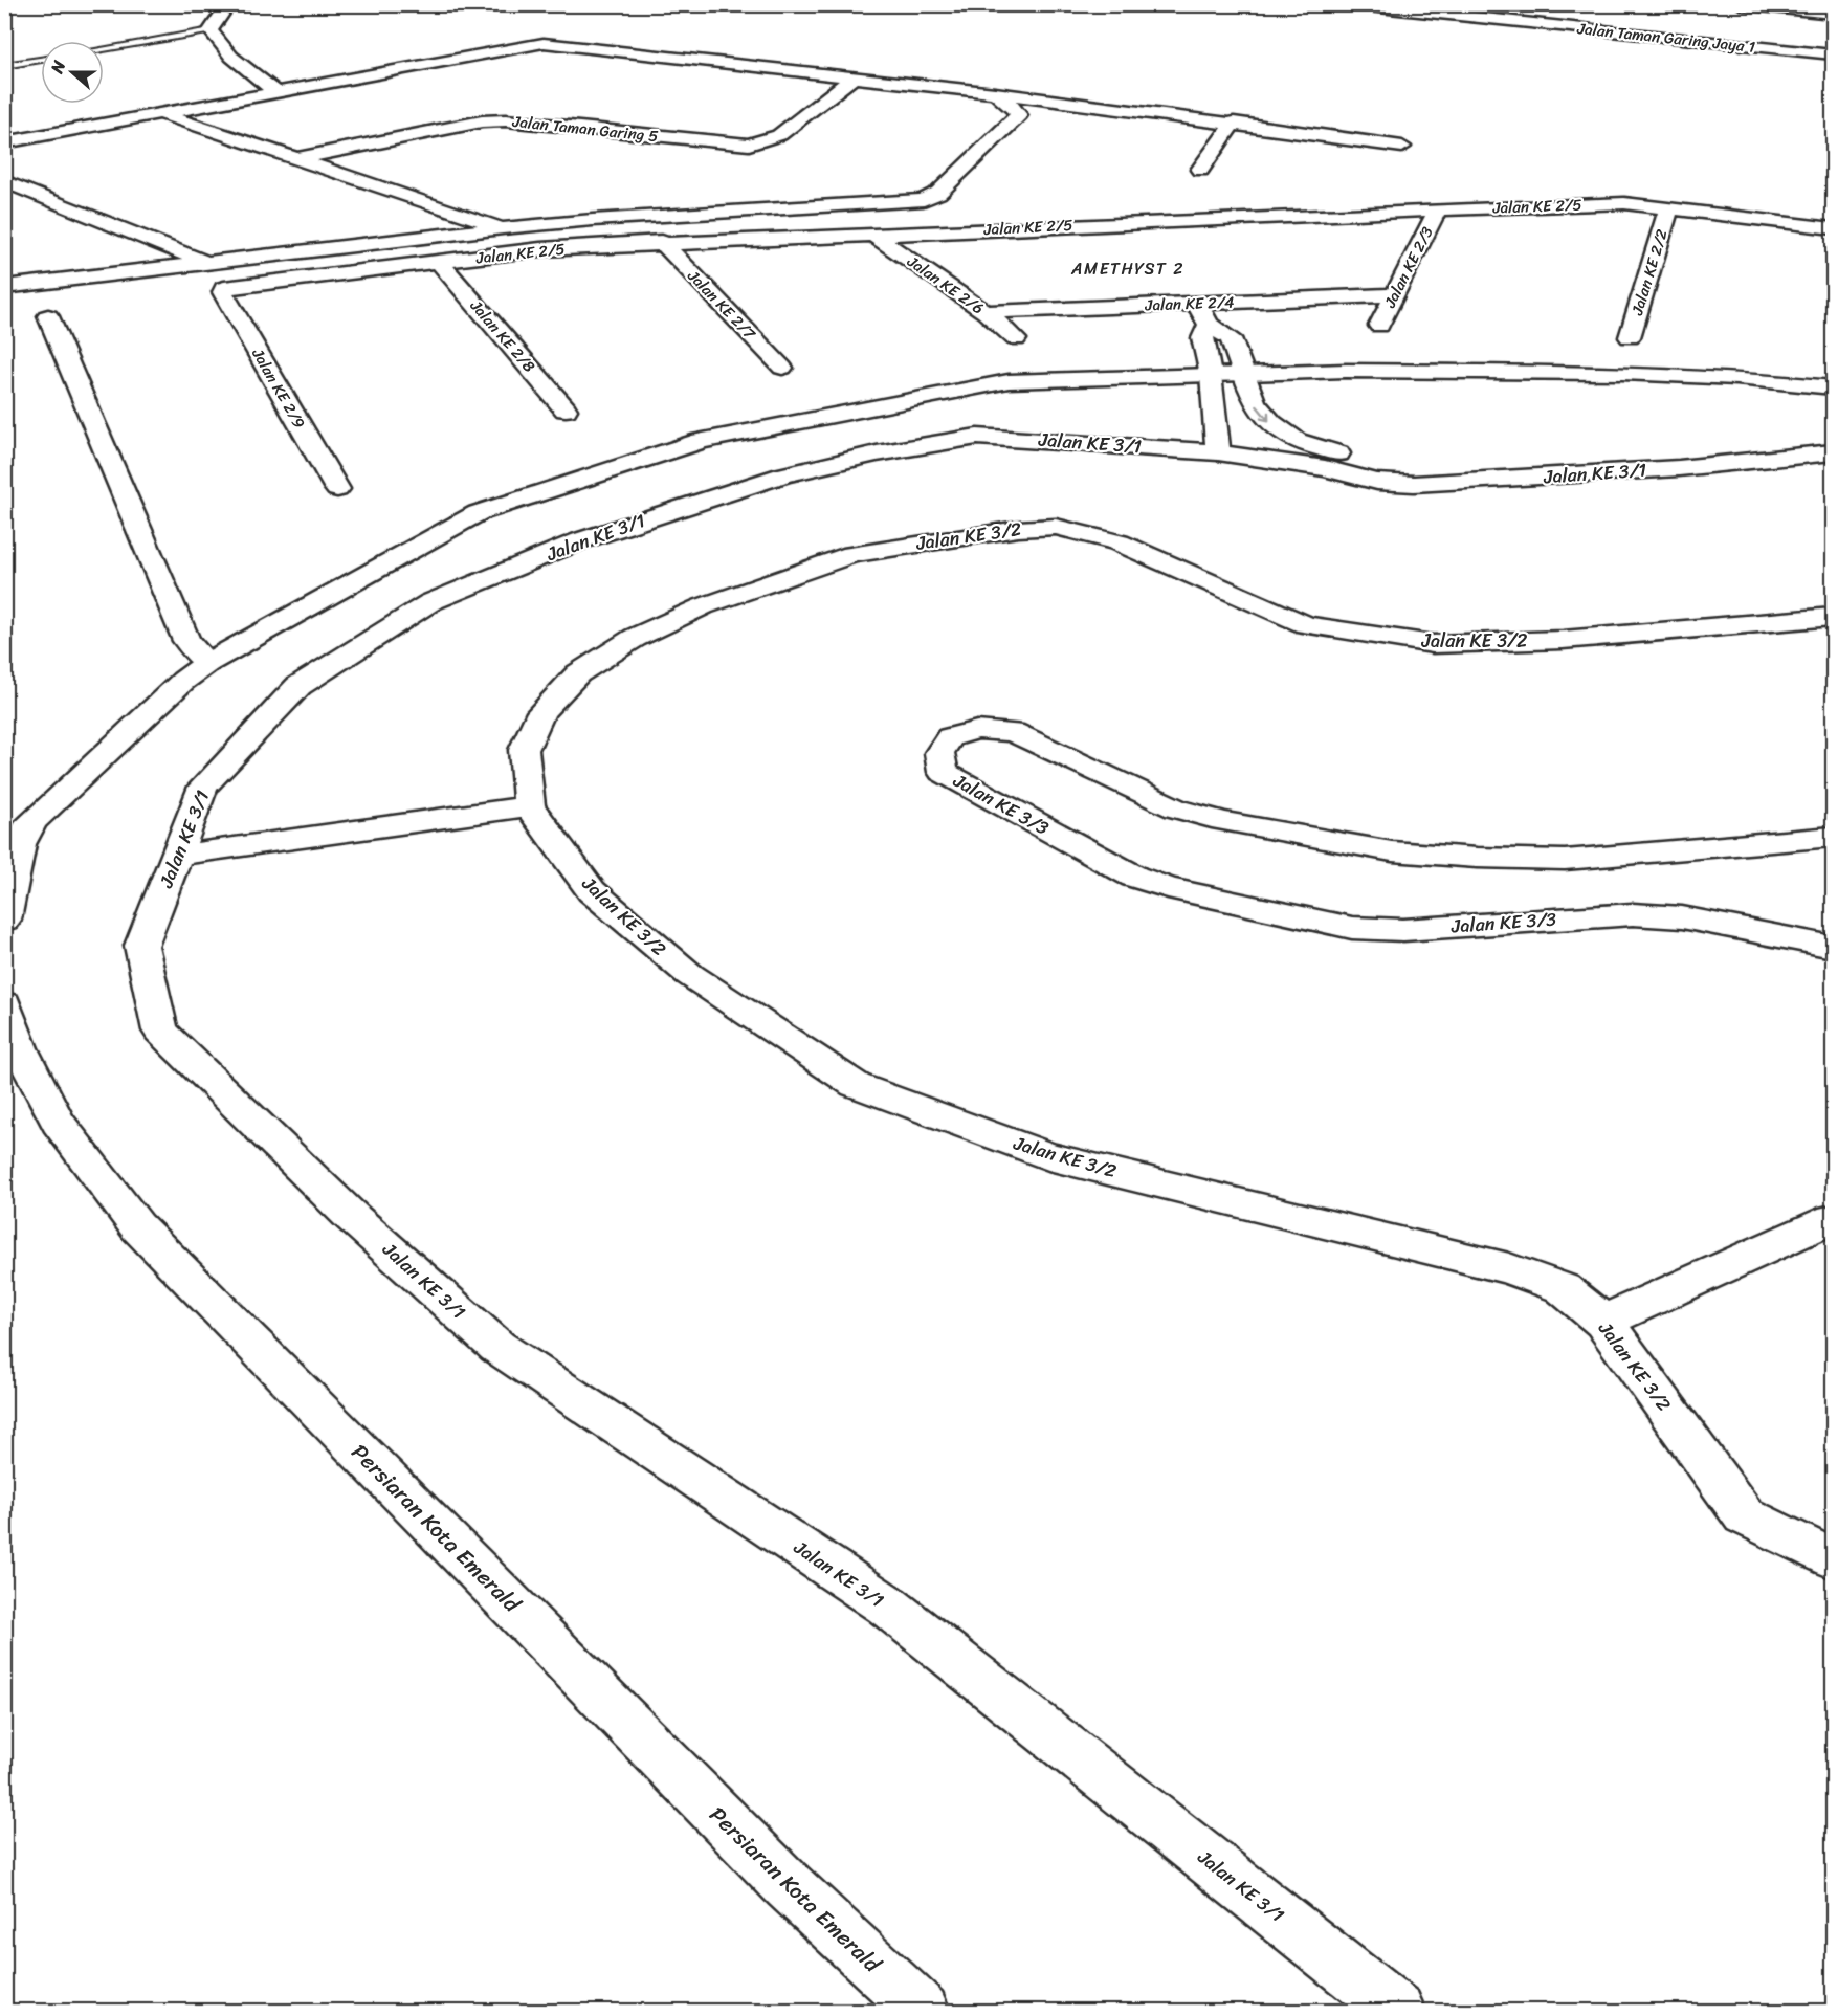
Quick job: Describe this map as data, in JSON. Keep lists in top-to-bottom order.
{
  "streets": {
    "street": [
      "Jalan Taman Garing Jaya 1",
      "Jalan Taman Garing 5",
      "Jalan KE 2/5",
      "Jalan KE 2/3",
      "Jalan KE 2/2",
      "Jalan KE 2/6",
      "Jalan KE 2/4",
      "Jalan KE 2/7",
      "Jalan KE 2/8",
      "Jalan KE 2/9",
      "Jalan KE 3/1",
      "Jalan KE 3/2",
      "Jalan KE 3/3",
      "Persiaran Kota Emerald"
    ]
  },
  "crossings": [
    ["Jalan KE 2/5", "Jalan KE 2/3"],
    ["Jalan KE 2/5", "Jalan KE 2/2"],
    ["Jalan KE 2/5", "Jalan KE 2/6"],
    ["Jalan KE 2/5", "Jalan KE 2/7"],
    ["Jalan KE 2/5", "Jalan KE 2/8"],
    ["Jalan KE 2/5", "Jalan KE 2/9"],
    ["Jalan KE 2/3", "Jalan KE 2/4"],
    ["Jalan KE 2/6", "Jalan KE 2/4"]
  ],
  "districts": ["AMETHYST 2"],
  "north": "left"
}
